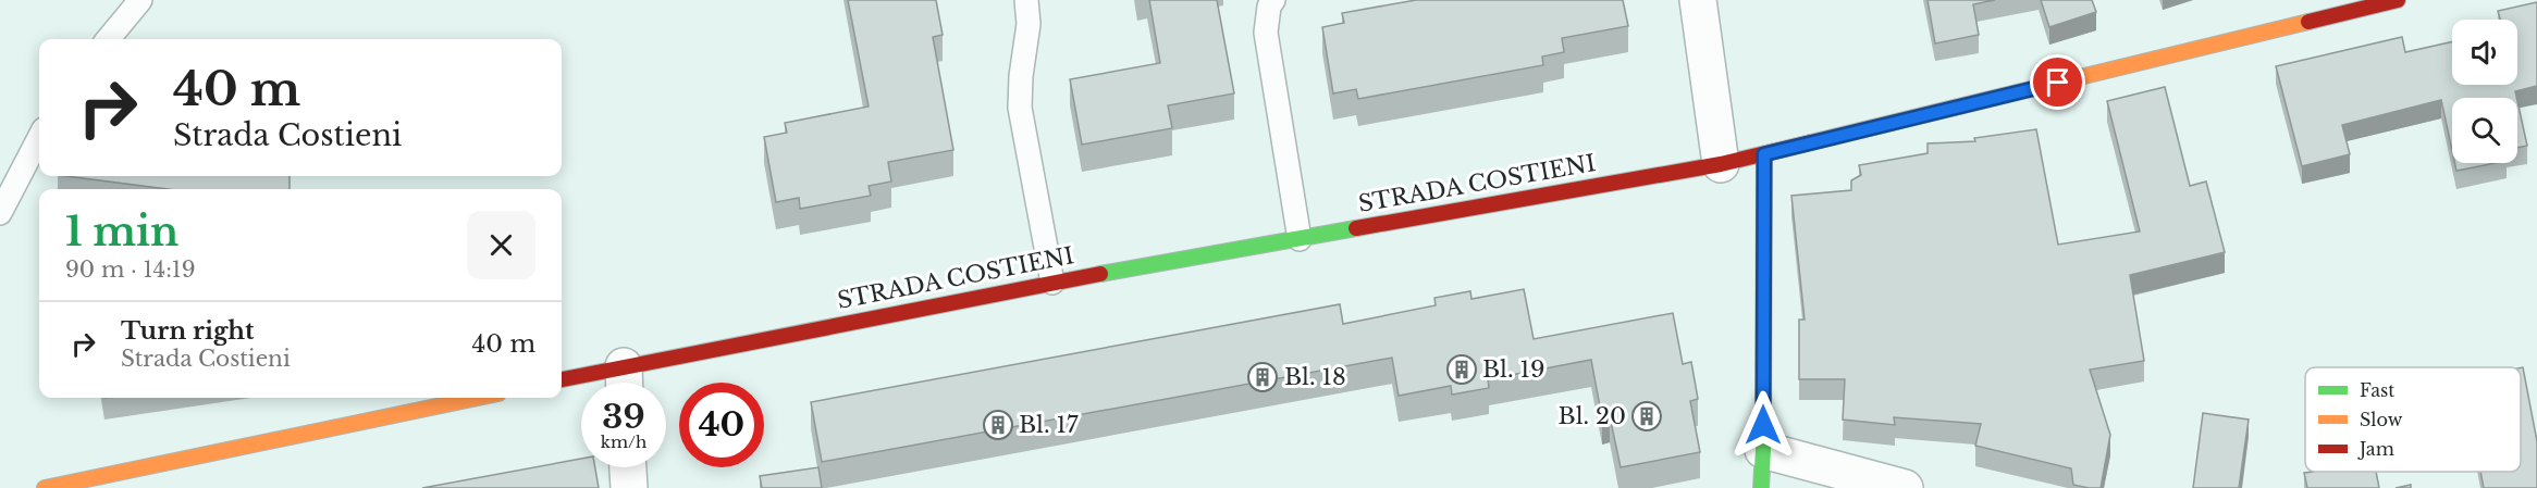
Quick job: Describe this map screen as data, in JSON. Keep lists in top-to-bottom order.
{
  "streets": {
    "street": ["STRADA COSTIENI"]
  },
  "places": {
    "building": [
      "Bl. 19",
      "Bl. 18",
      "Bl. 20",
      "Bl. 17"
    ]
  },
  "legend": ["Fast", "Slow", "Jam"],
  "page": {
    "turn": ["40 m", "Strada Costieni"],
    "heading": ["1 min", "90 m · 14:19"],
    "list": [
      {
        "name": "Turn right",
        "note": "Strada Costieni",
        "value": "40 m"
      }
    ],
    "speed": "39 km/h",
    "limit": "40"
  }
}
